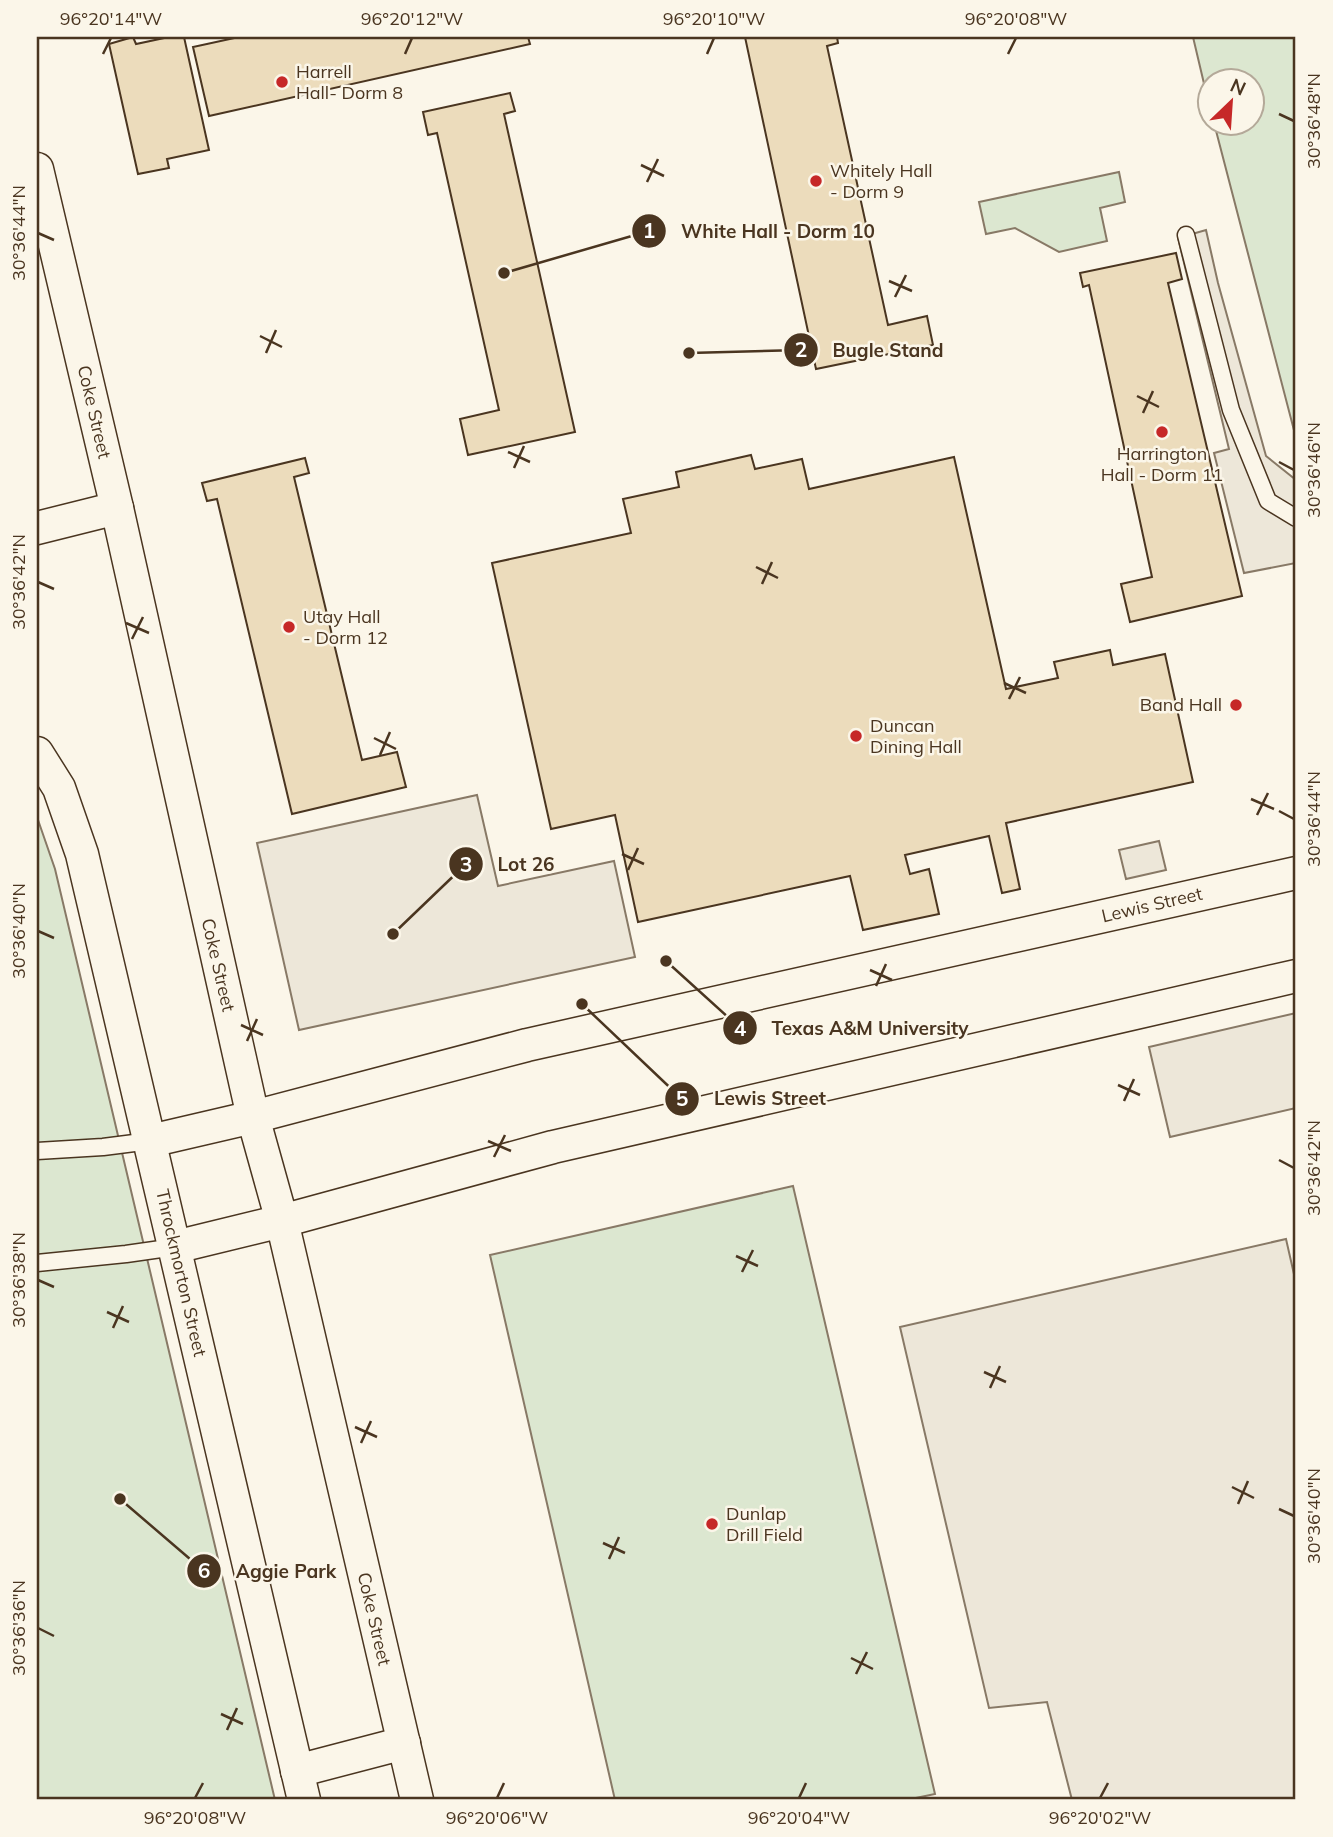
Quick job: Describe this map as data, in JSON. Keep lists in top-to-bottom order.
{
  "streets": {
    "street": ["Coke Street", "Lewis Street", "Throckmorton Street"]
  },
  "crossings": [
    ["Coke Street", "Lewis Street"],
    ["Lewis Street", "Throckmorton Street"]
  ],
  "places": [
    "Harrell Hall- Dorm 8",
    "Whitely Hall - Dorm 9",
    "White Hall - Dorm 10",
    "Bugle Stand",
    "Harrington Hall - Dorm 11",
    "Utay Hall - Dorm 12",
    "Band Hall",
    "Duncan Dining Hall",
    "Lot 26",
    "Texas A&M University",
    "Lewis Street",
    "Aggie Park",
    "Dunlap Drill Field"
  ],
  "north": "top right",
  "coordinates": [
    "96°20'14\"W",
    "96°20'12\"W",
    "96°20'10\"W",
    "96°20'08\"W",
    "30°36'48\"N",
    "30°36'44\"N",
    "30°36'46\"N",
    "30°36'42\"N",
    "30°36'40\"N",
    "30°36'38\"N",
    "30°36'36\"N",
    "96°20'06\"W",
    "96°20'04\"W",
    "96°20'02\"W"
  ]
}
